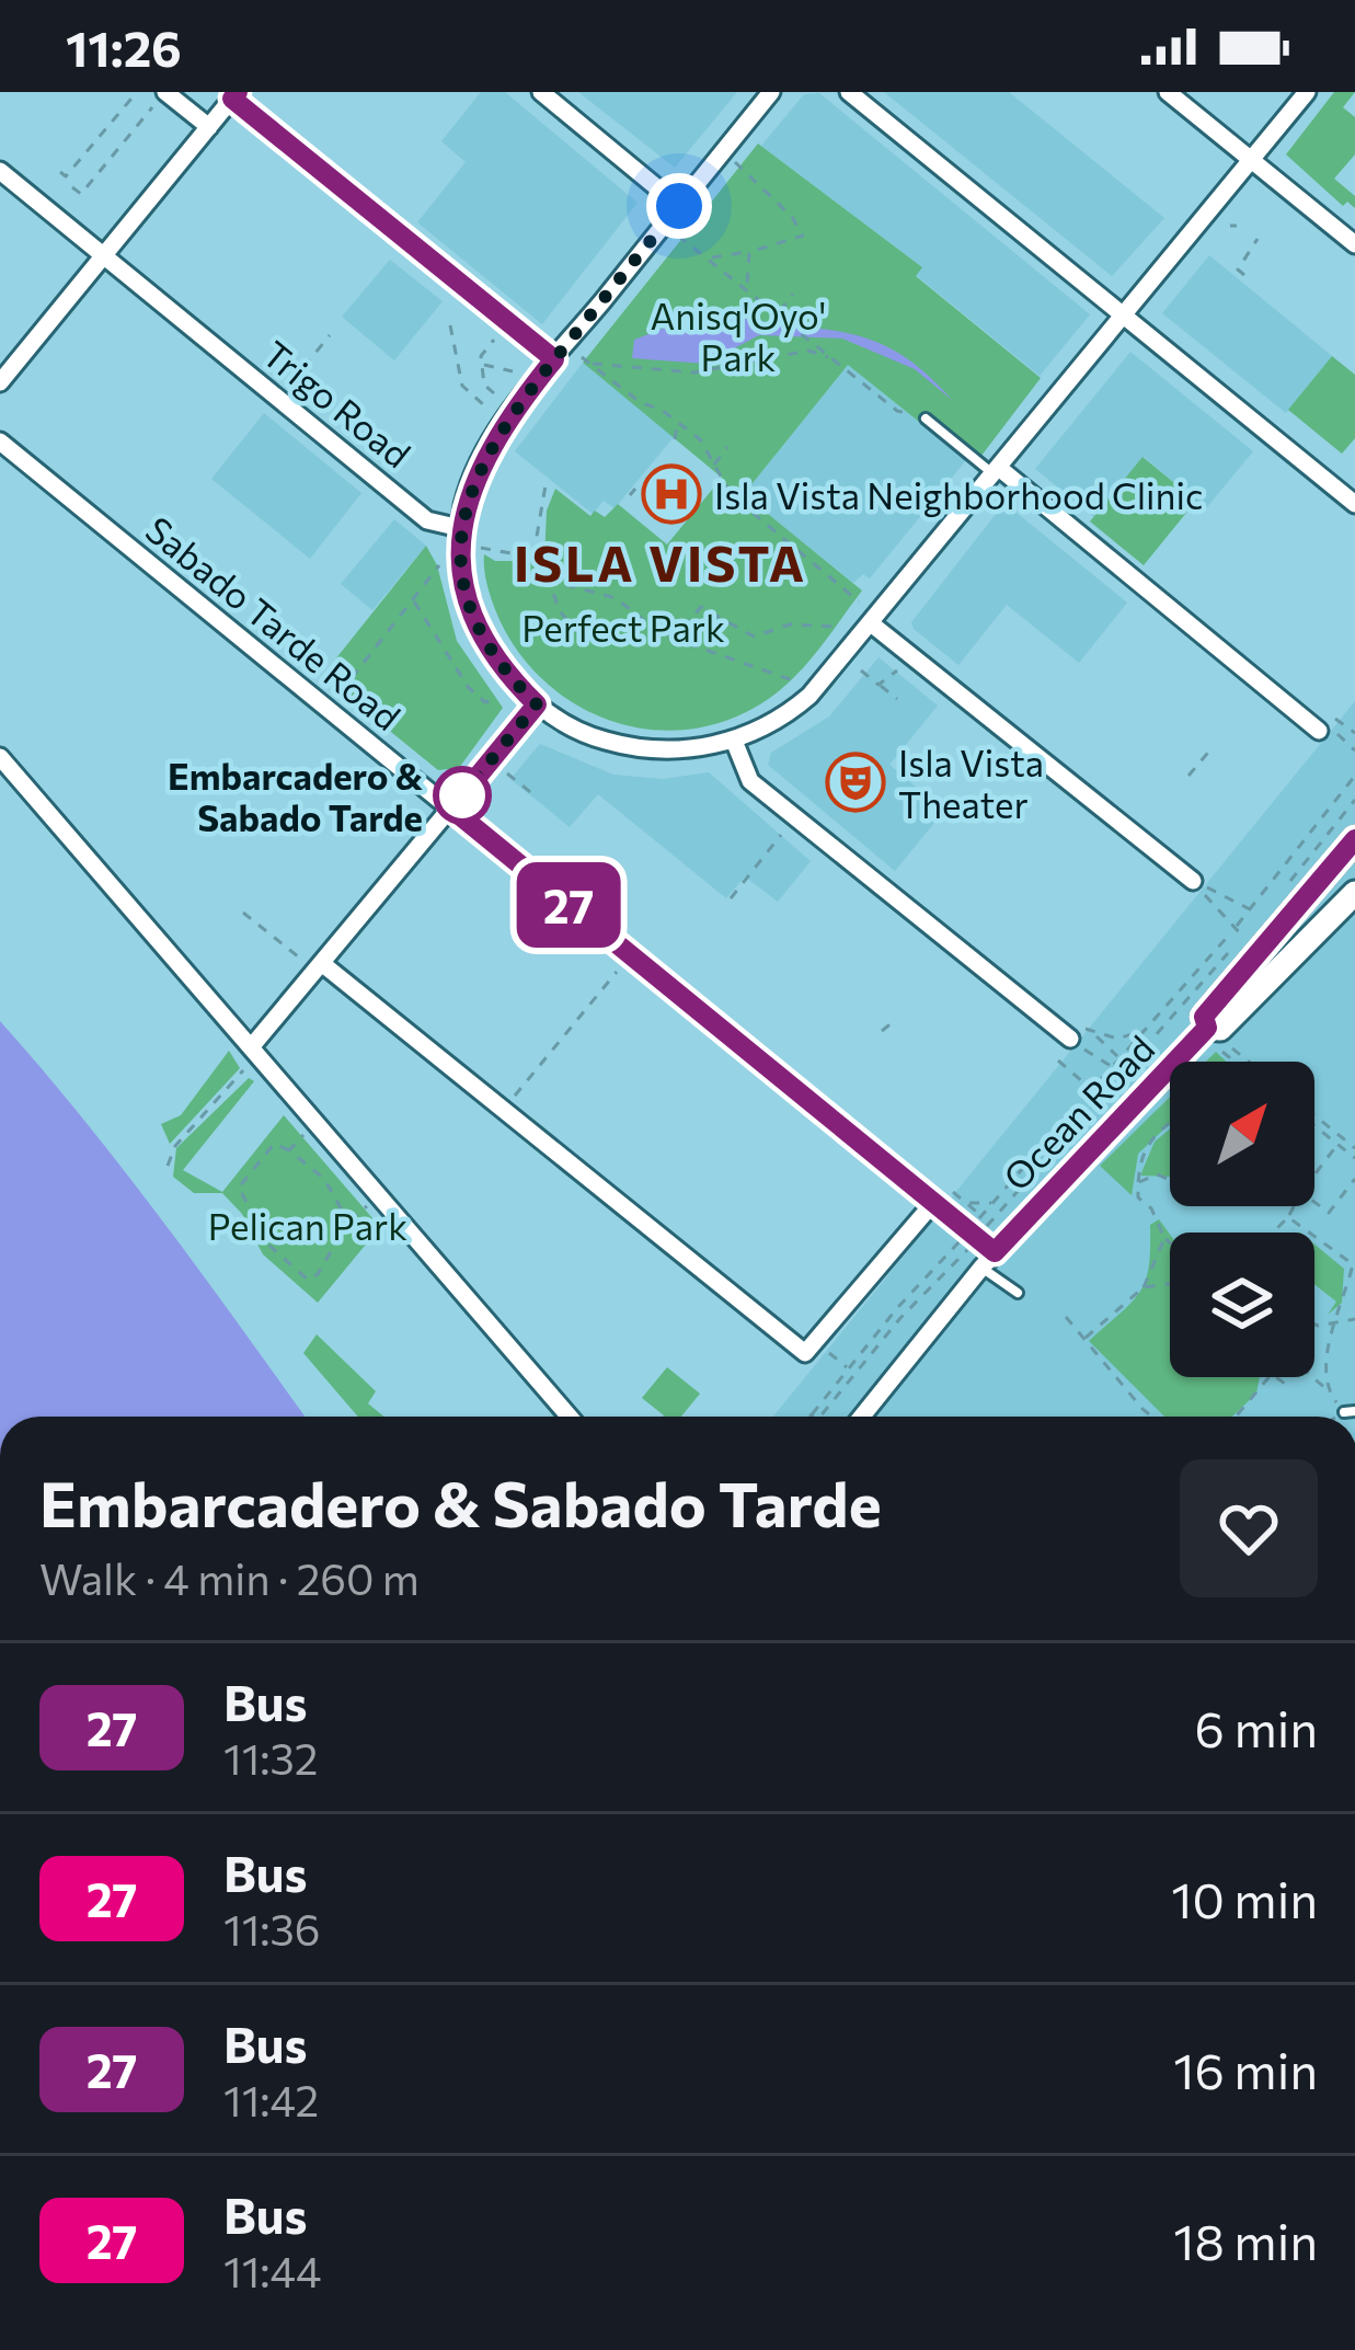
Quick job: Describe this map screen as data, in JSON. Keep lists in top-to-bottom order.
{
  "streets": {
    "street": ["Trigo Road", "Sabado Tarde Road", "Ocean Road"]
  },
  "districts": ["ISLA VISTA"],
  "parks": ["Anisq'Oyo' Park", "Perfect Park", "Pelican Park"],
  "places": {
    "hospital": ["Isla Vista Neighborhood Clinic"],
    "theatre": ["Isla Vista Theater"],
    "other": ["Embarcadero & Sabado Tarde"]
  },
  "lines": ["bus line 27"],
  "north": "top right",
  "page": {
    "status": "11:26",
    "on_map": "27",
    "heading": ["Embarcadero & Sabado Tarde", "Walk · 4 min · 260 m"],
    "list": [
      {
        "mark": "27",
        "name": "Bus",
        "note": "11:32",
        "value": "6 min"
      },
      {
        "mark": "27",
        "name": "Bus",
        "note": "11:36",
        "value": "10 min"
      },
      {
        "mark": "27",
        "name": "Bus",
        "note": "11:42",
        "value": "16 min"
      },
      {
        "mark": "27",
        "name": "Bus",
        "note": "11:44",
        "value": "18 min"
      }
    ]
  }
}
